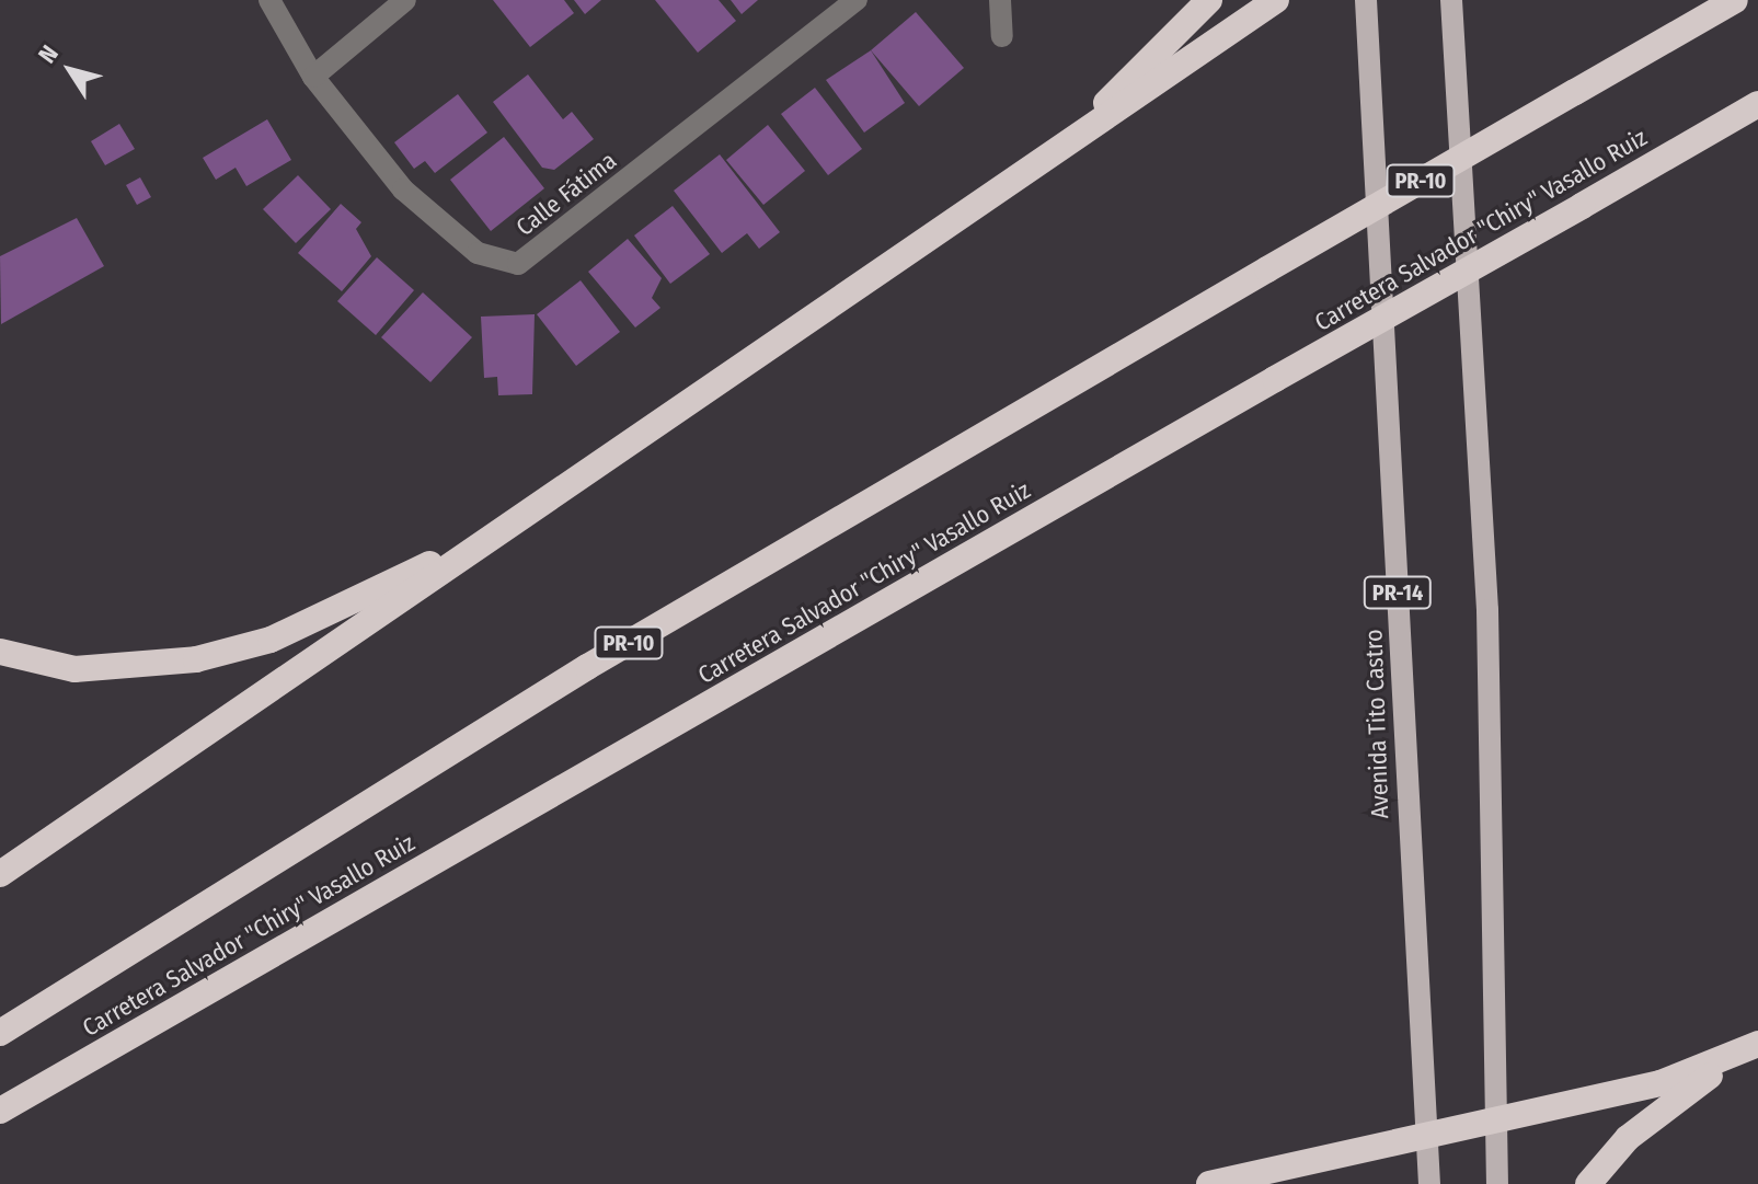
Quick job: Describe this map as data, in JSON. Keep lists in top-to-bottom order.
{
  "streets": {
    "highway": ["PR-10", "Carretera Salvador \"Chiry\" Vasallo Ruiz"],
    "main road": ["PR-14", "Avenida Tito Castro"],
    "street": ["Calle Fátima"]
  },
  "north": "top left"
}
